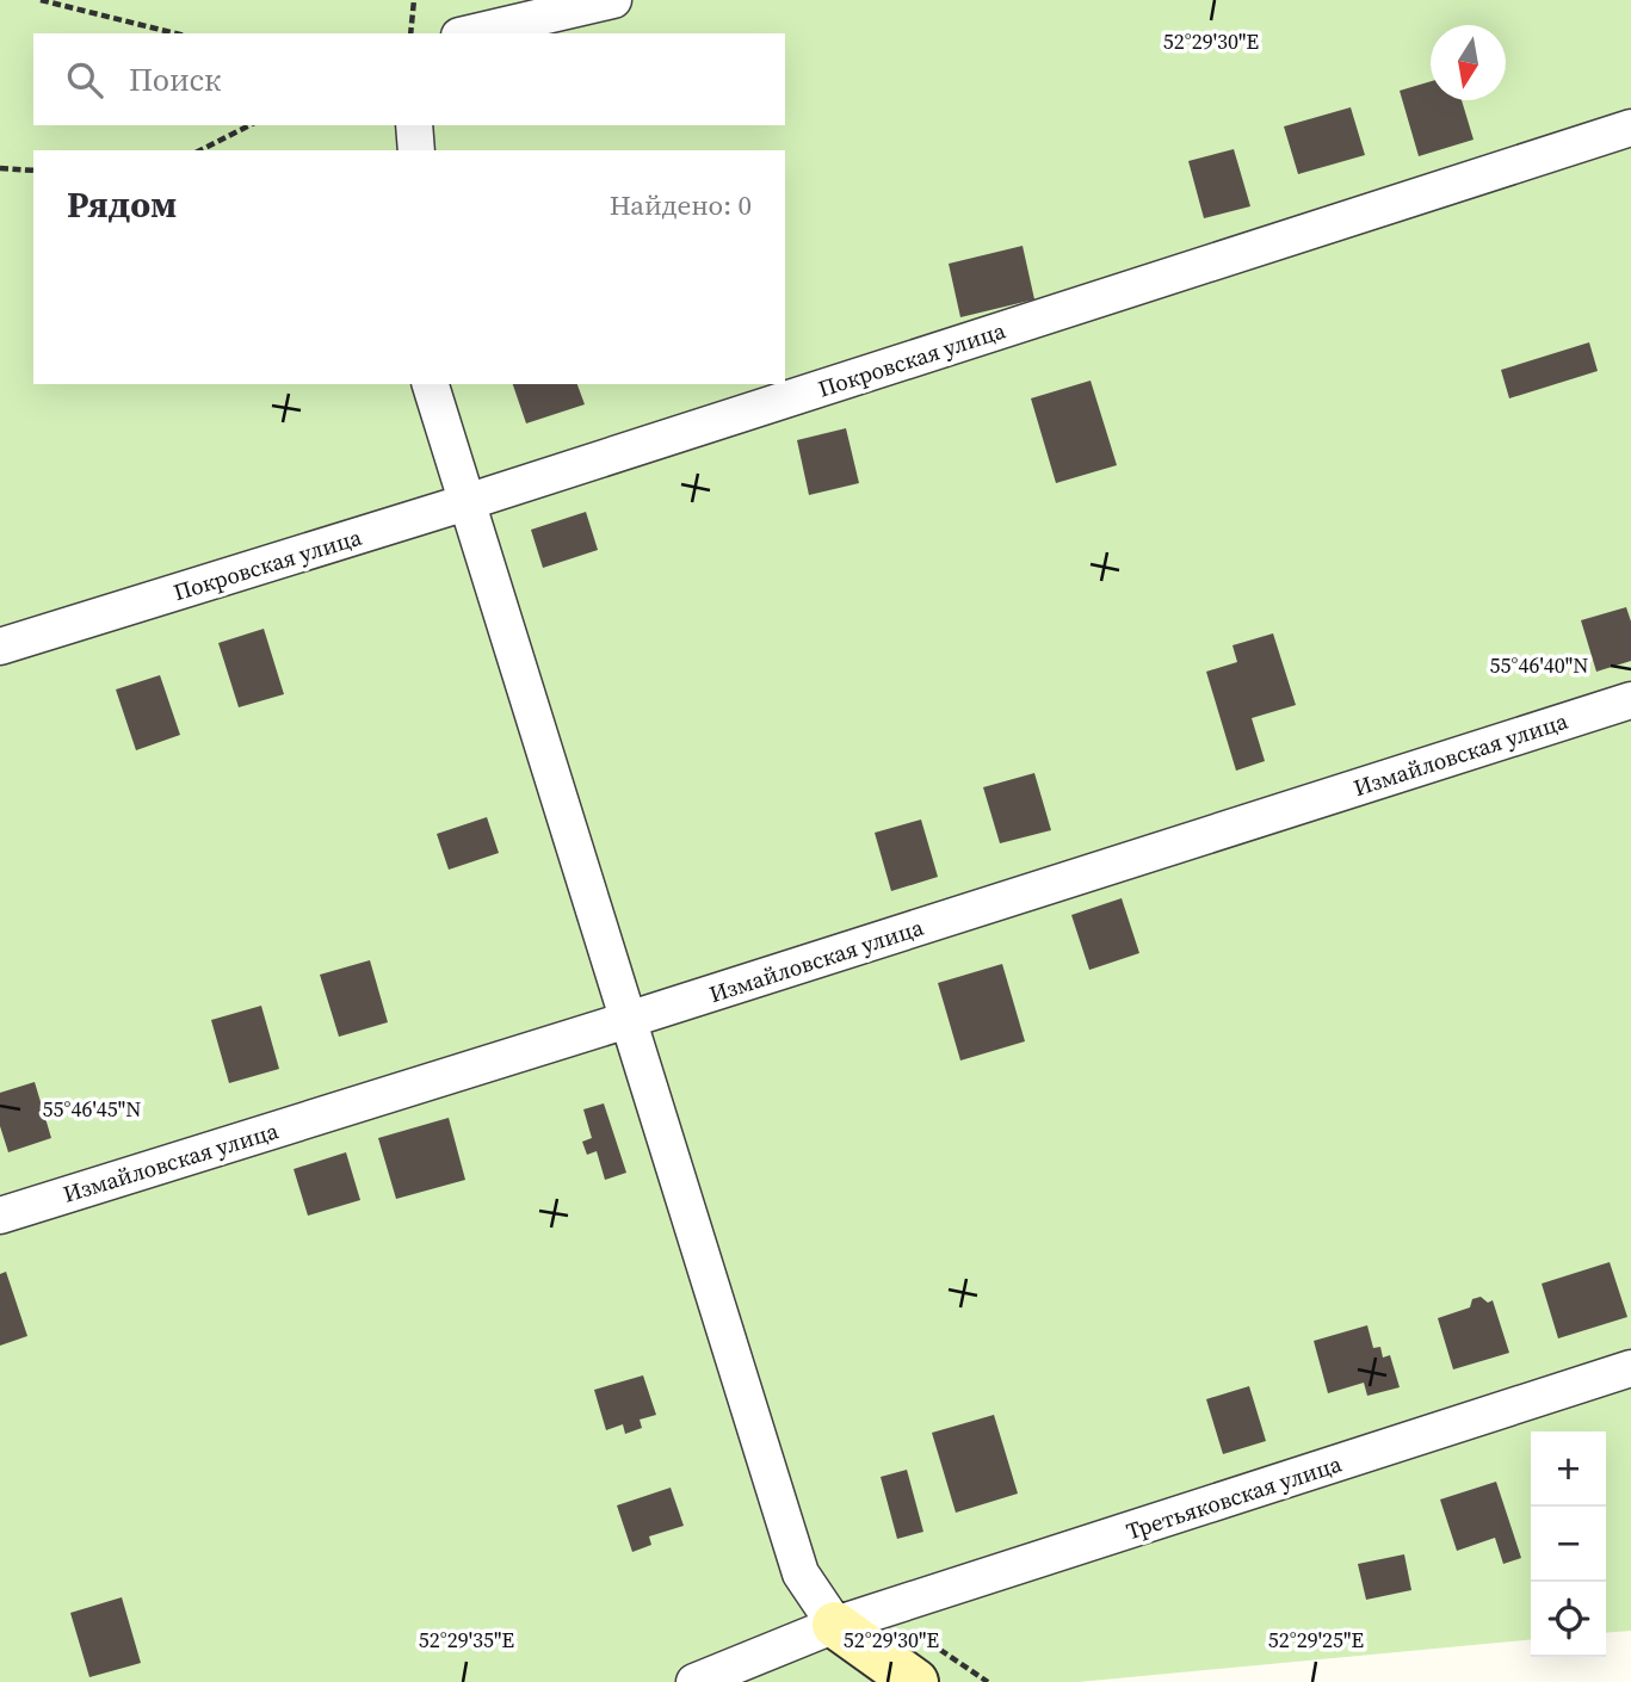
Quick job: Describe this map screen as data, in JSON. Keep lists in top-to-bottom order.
{
  "streets": {
    "street": ["Покровская улица", "Измайловская улица", "Третьяковская улица"]
  },
  "north": "bottom",
  "page": {
    "search": "Поиск",
    "heading": ["Рядом", "Найдено: 0"],
    "map_buttons": ["+", "−"]
  },
  "coordinates": [
    "52°29'30\"E",
    "55°46'40\"N",
    "55°46'45\"N",
    "52°29'35\"E",
    "52°29'25\"E"
  ]
}
